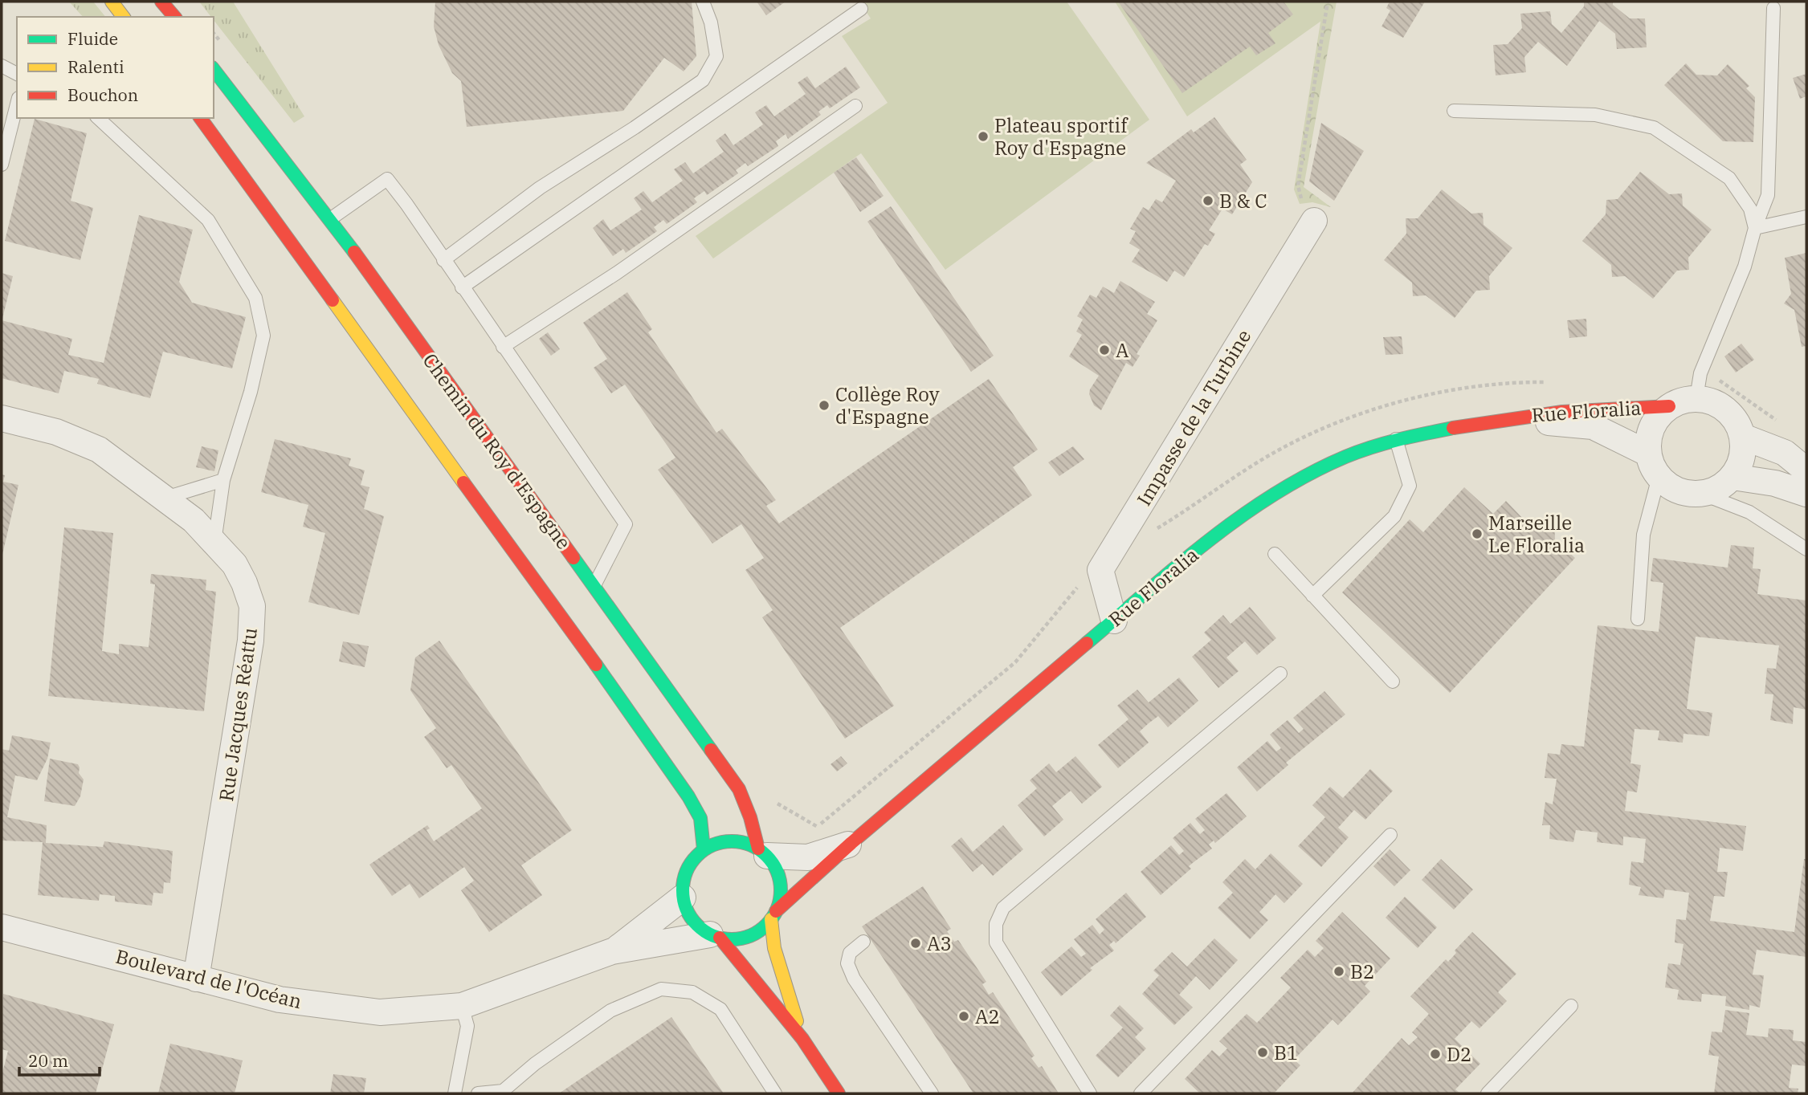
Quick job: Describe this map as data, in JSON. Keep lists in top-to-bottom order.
{
  "streets": {
    "street": [
      "Rue Floralia",
      "Impasse de la Turbine",
      "Chemin du Roy d'Espagne",
      "Rue Jacques Réattu",
      "Boulevard de l'Océan"
    ]
  },
  "crossings": [
    ["Rue Floralia", "Impasse de la Turbine"],
    ["Rue Floralia", "Chemin du Roy d'Espagne"],
    ["Rue Floralia", "Boulevard de l'Océan"],
    ["Chemin du Roy d'Espagne", "Boulevard de l'Océan"],
    ["Rue Jacques Réattu", "Boulevard de l'Océan"]
  ],
  "places": [
    "Plateau sportif Roy d'Espagne",
    "B & C",
    "A",
    "Collège Roy d'Espagne",
    "Marseille Le Floralia",
    "A3",
    "B2",
    "A2",
    "B1",
    "D2"
  ],
  "legend": ["Fluide", "Ralenti", "Bouchon"],
  "scale_bar": "20 m"
}
